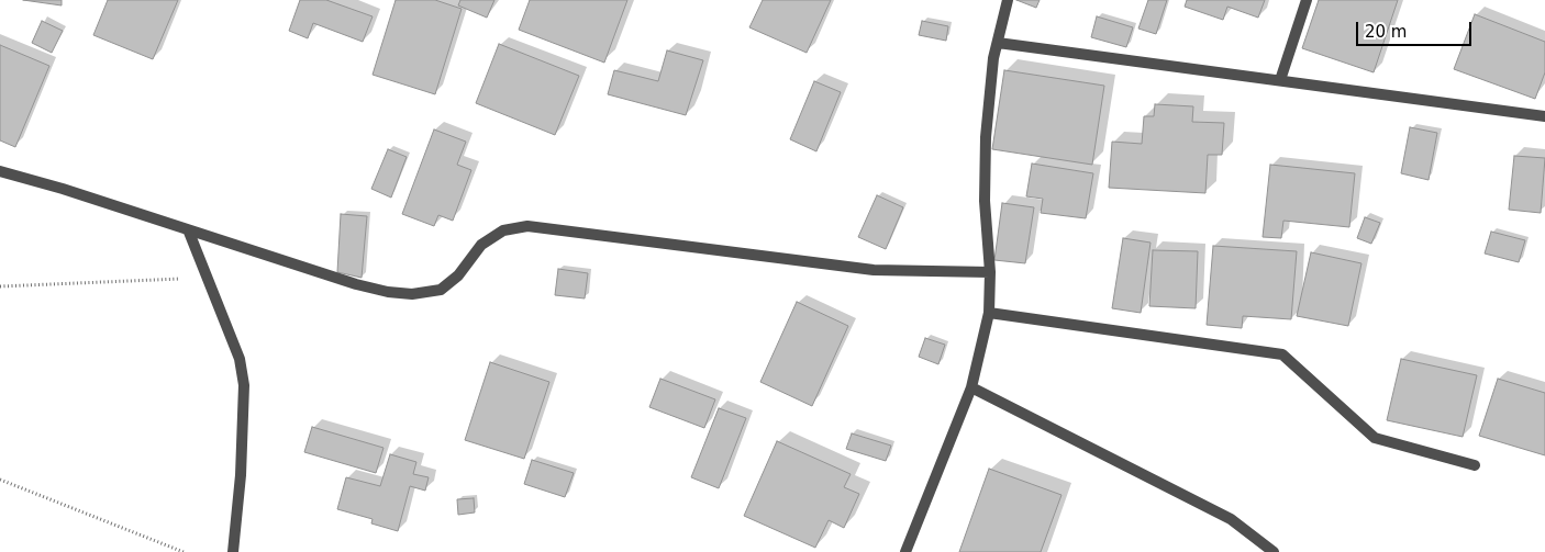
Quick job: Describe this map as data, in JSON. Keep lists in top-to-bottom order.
{
  "scale_bar": "20 m"
}
